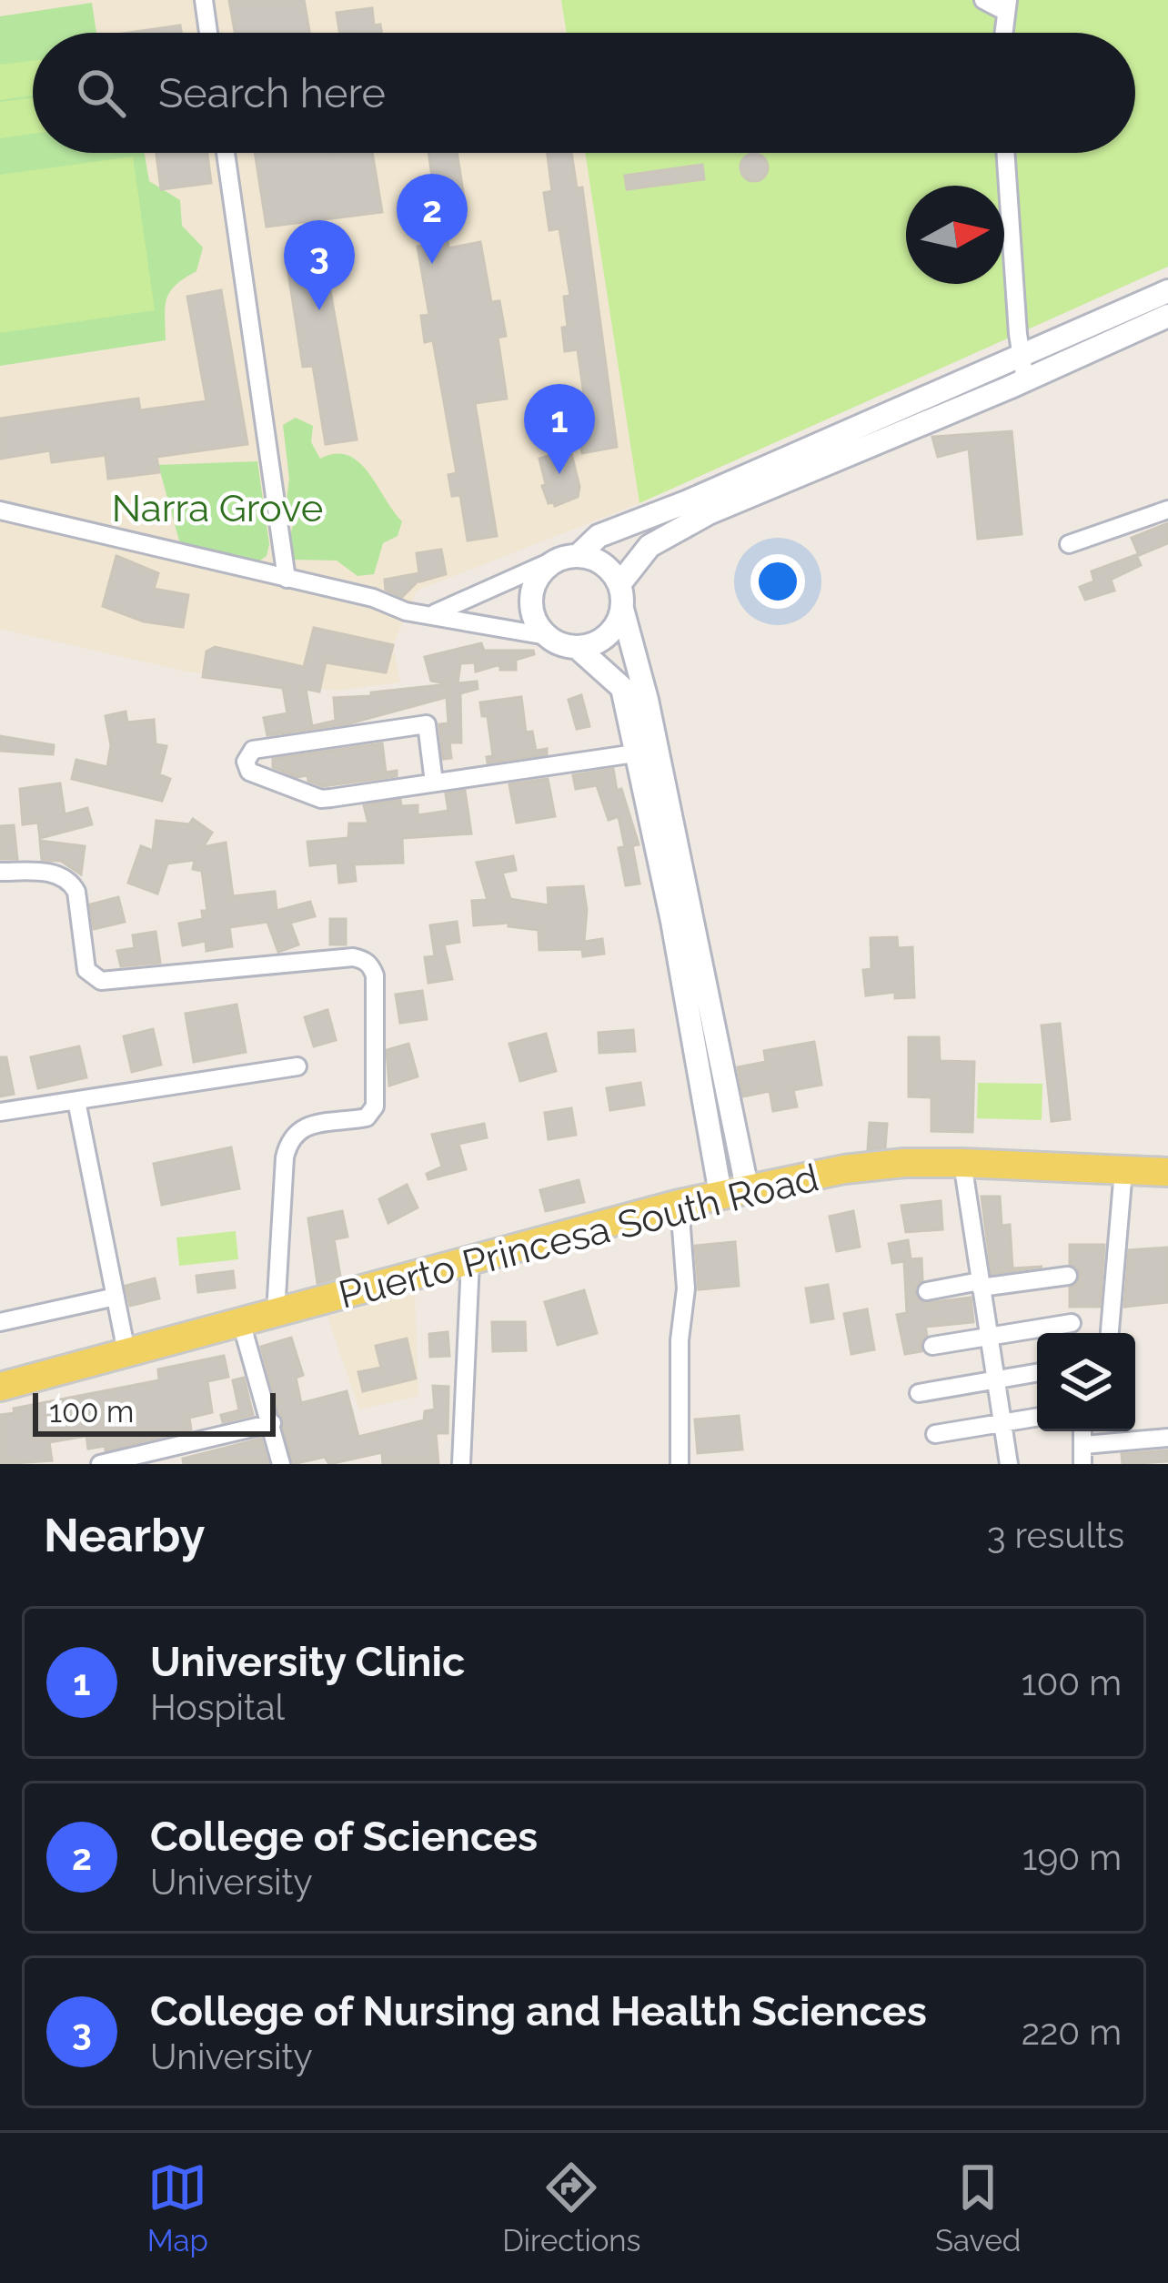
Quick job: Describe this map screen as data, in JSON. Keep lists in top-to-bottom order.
{
  "streets": {
    "main road": ["Puerto Princesa South Road"]
  },
  "parks": ["Narra Grove"],
  "scale_bar": "100 m",
  "north": "right",
  "page": {
    "search": "Search here",
    "pins": ["2", "3", "1"],
    "scale": "100 m",
    "heading": ["Nearby", "3 results"],
    "list": [
      {
        "mark": "1",
        "name": "University Clinic",
        "note": "Hospital",
        "value": "100 m"
      },
      {
        "mark": "2",
        "name": "College of Sciences",
        "note": "University",
        "value": "190 m"
      },
      {
        "mark": "3",
        "name": "College of Nursing and Health Sciences",
        "note": "University",
        "value": "220 m"
      }
    ],
    "nav": ["Map", "Directions", "Saved"]
  }
}
